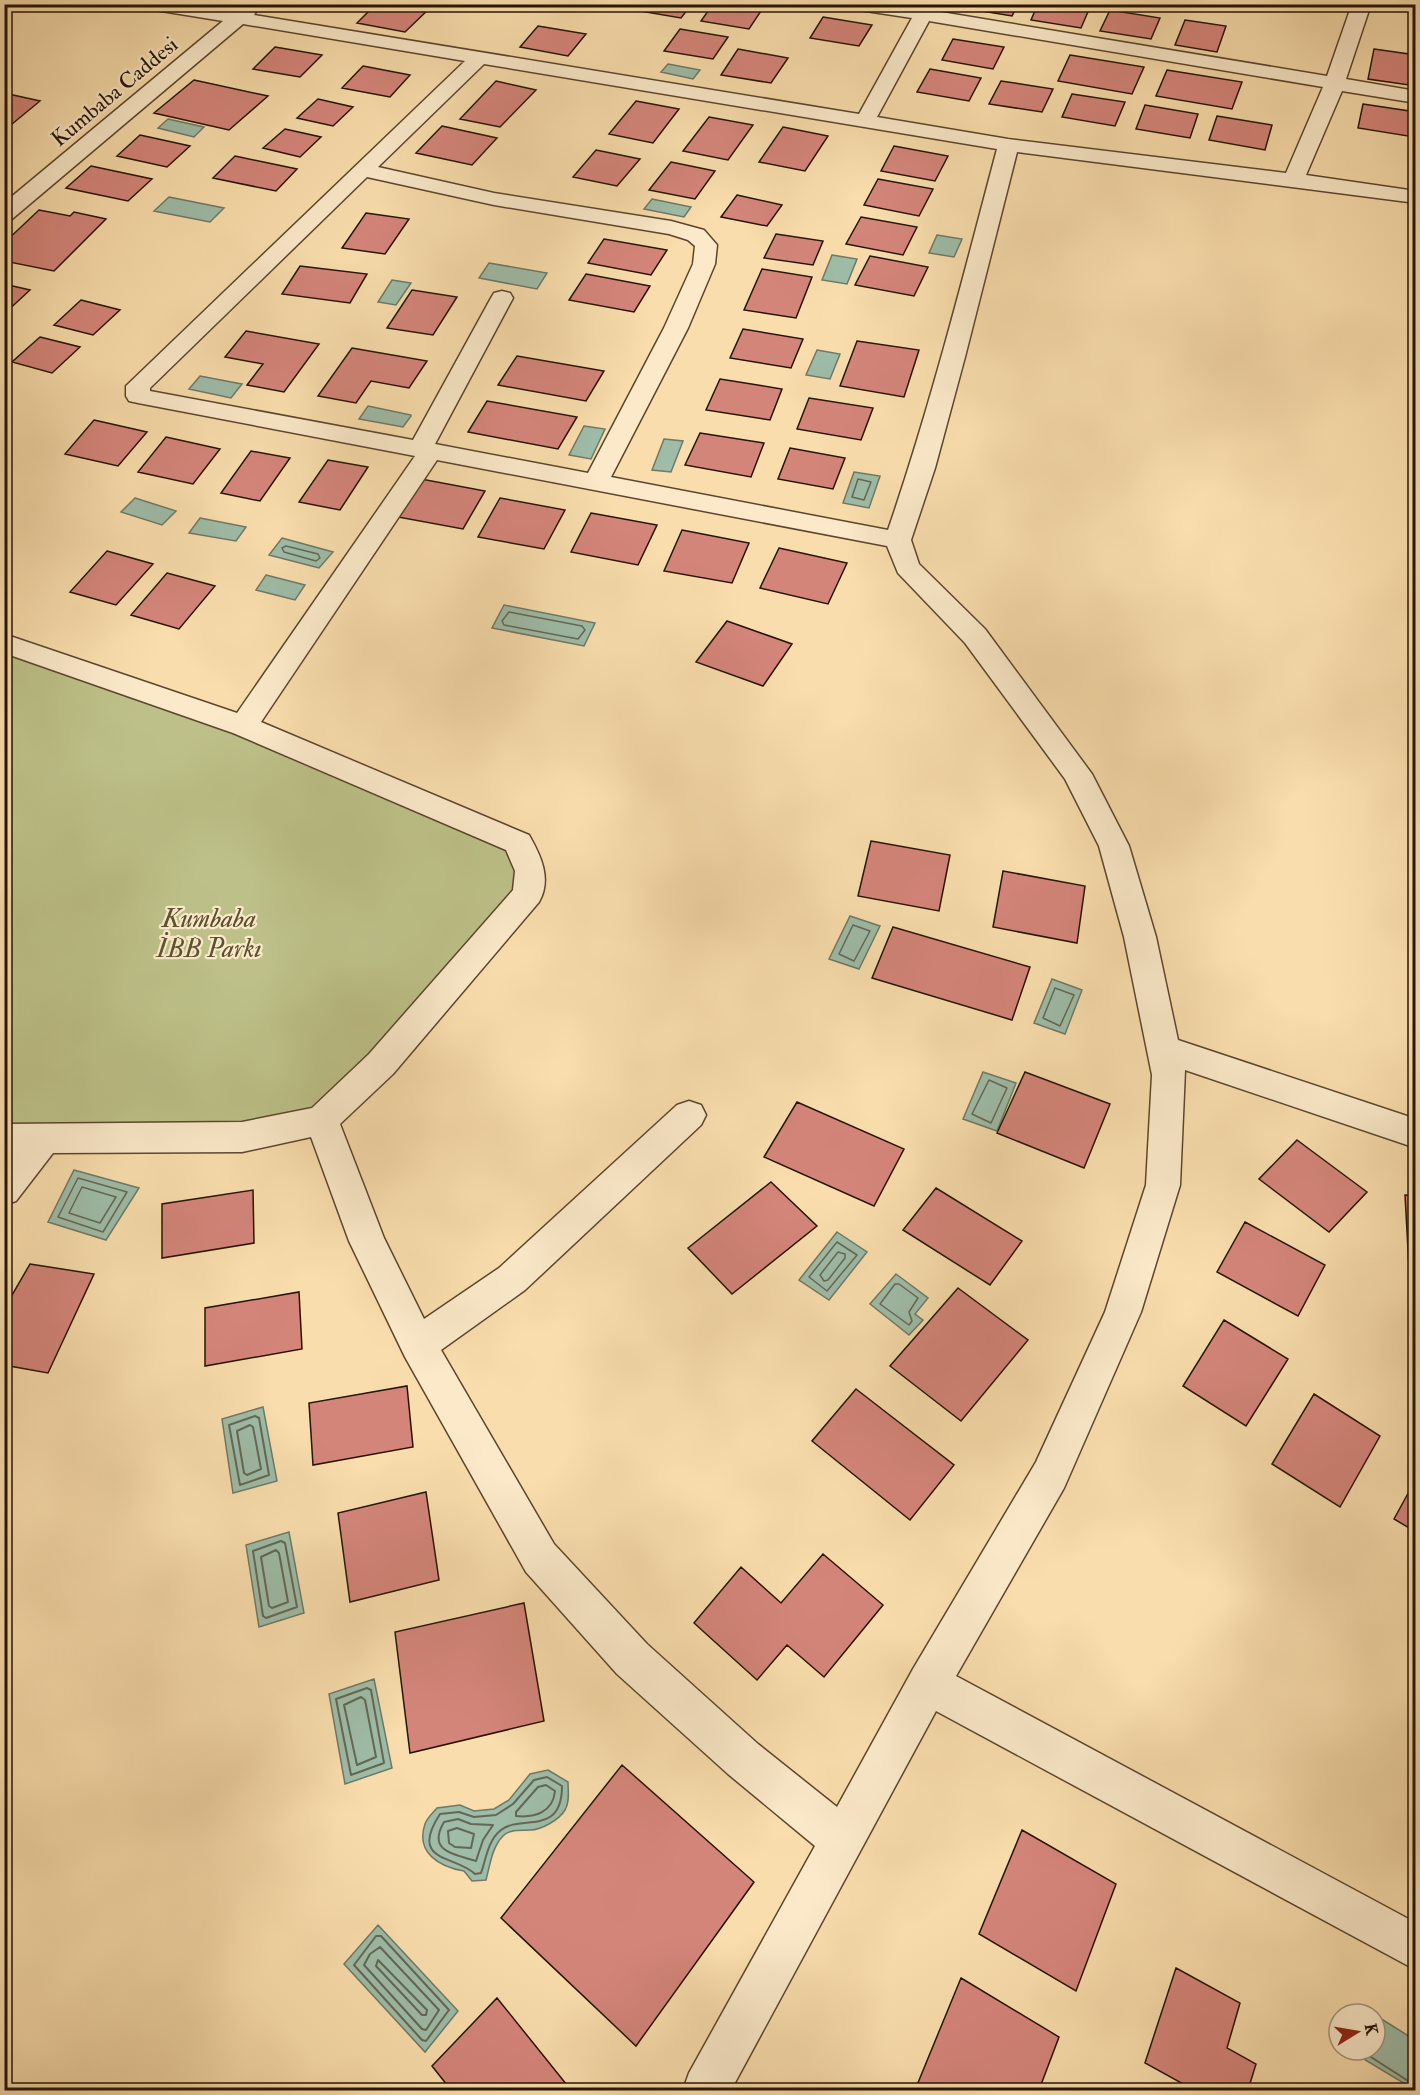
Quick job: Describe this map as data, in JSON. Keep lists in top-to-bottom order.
{
  "streets": {
    "street": ["Kumbaba Caddesi"]
  },
  "parks": ["Kumbaba İBB Parkı"],
  "north": "right"
}
